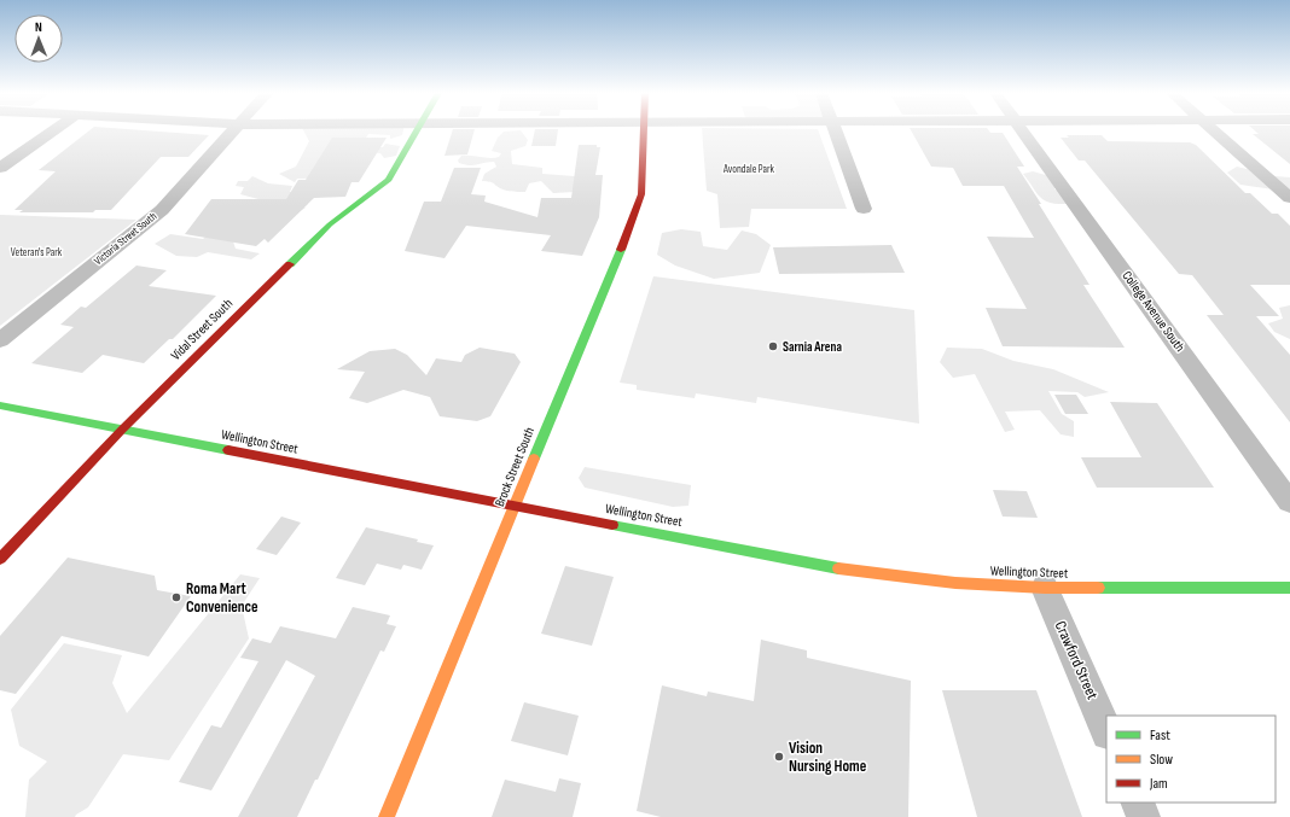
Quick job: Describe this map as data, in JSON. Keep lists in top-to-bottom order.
{
  "streets": {
    "main road": ["Vidal Street South", "Wellington Street", "Brock Street South"],
    "street": ["Victoria Street South", "College Avenue South", "Crawford Street"]
  },
  "crossings": [
    ["Vidal Street South", "Wellington Street"],
    ["Wellington Street", "Brock Street South"],
    ["Wellington Street", "Crawford Street"]
  ],
  "parks": ["Avondale Park", "Veteran's Park"],
  "places": ["Sarnia Arena", "Roma Mart Convenience", "Vision Nursing Home"],
  "legend": ["Fast", "Slow", "Jam"],
  "north": "top"
}
